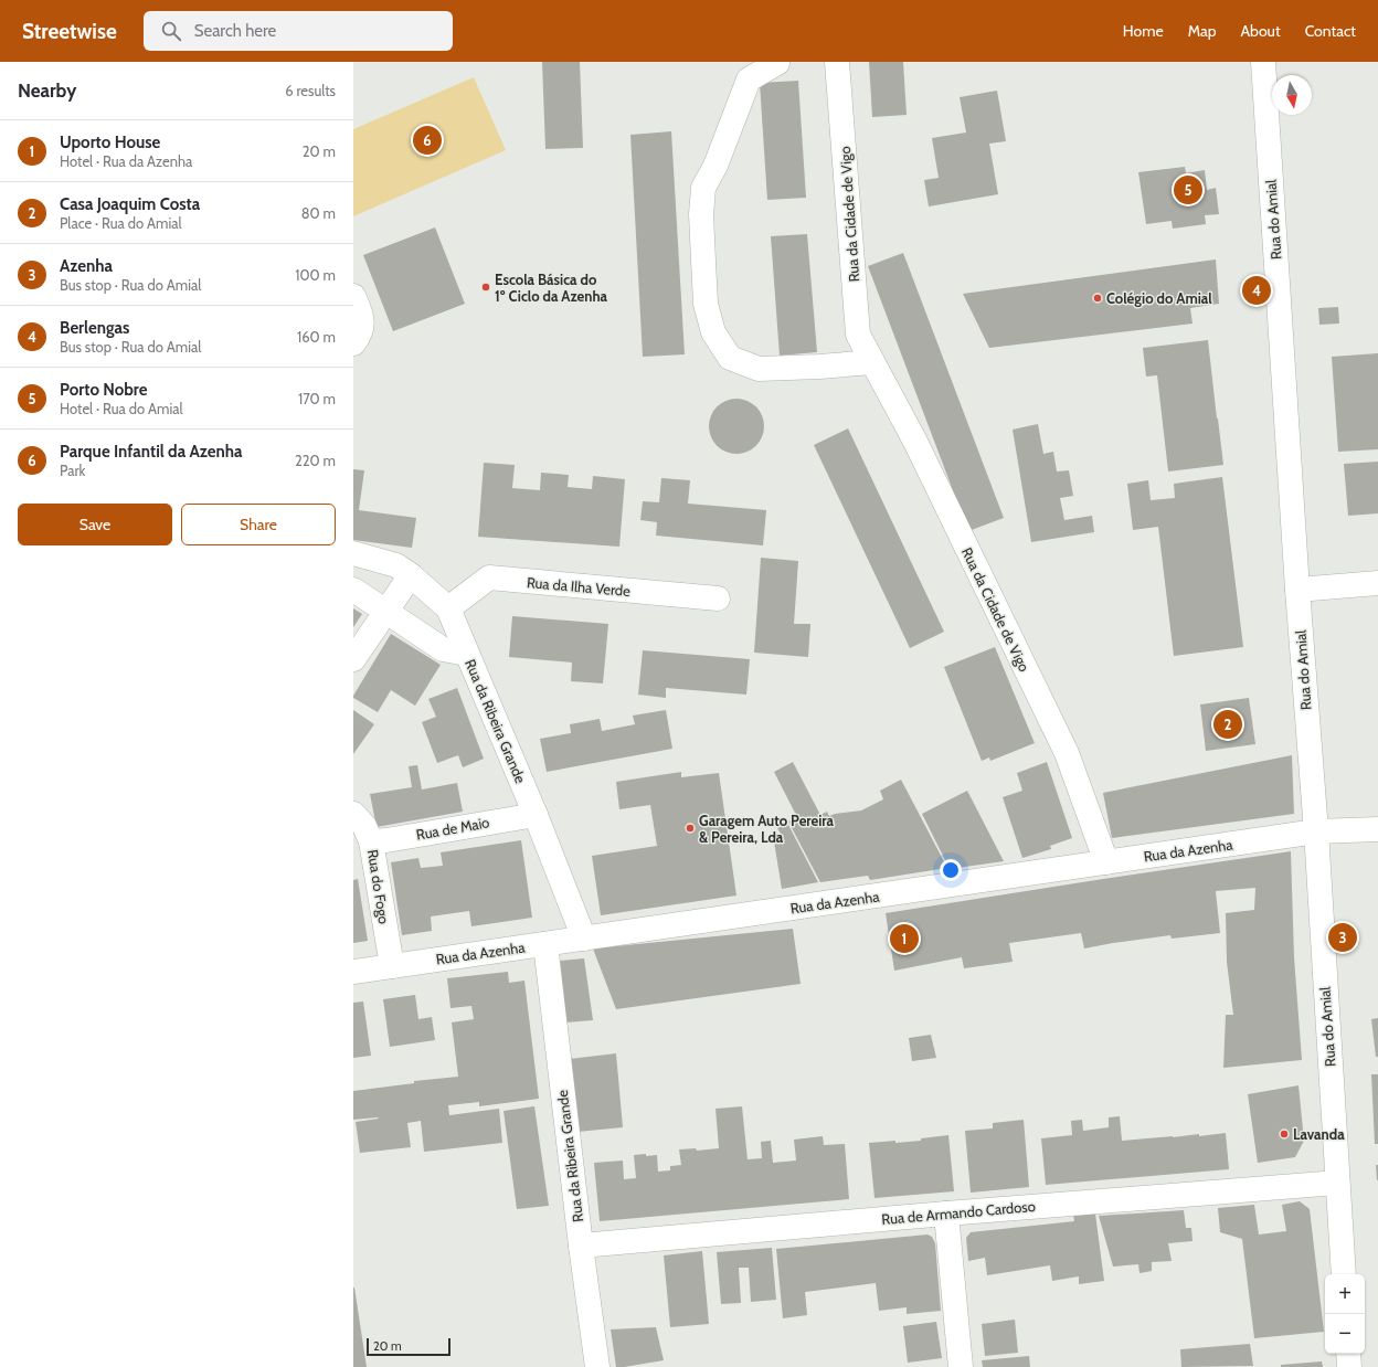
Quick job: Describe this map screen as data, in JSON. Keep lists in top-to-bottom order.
{
  "streets": {
    "street": [
      "Rua da Cidade de Vigo",
      "Rua do Amial",
      "Rua da Ilha Verde",
      "Rua da Ribeira Grande",
      "Rua de Maio",
      "Rua da Azenha",
      "Rua do Fogo",
      "Rua de Armando Cardoso"
    ]
  },
  "crossings": [
    ["Rua da Cidade de Vigo", "Rua da Azenha"],
    ["Rua do Amial", "Rua da Azenha"],
    ["Rua do Amial", "Rua de Armando Cardoso"],
    ["Rua da Ilha Verde", "Rua da Ribeira Grande"],
    ["Rua da Ribeira Grande", "Rua de Maio"],
    ["Rua da Ribeira Grande", "Rua da Azenha"],
    ["Rua da Ribeira Grande", "Rua de Armando Cardoso"],
    ["Rua de Maio", "Rua do Fogo"],
    ["Rua da Azenha", "Rua do Fogo"]
  ],
  "places": [
    "Escola Básica do 1º Ciclo da Azenha",
    "Colégio do Amial",
    "Garagem Auto Pereira & Pereira, Lda",
    "Lavanda"
  ],
  "scale_bar": "20 m",
  "north": "bottom",
  "page": {
    "header": "Streetwise",
    "search": "Search here",
    "nav": [
      "Home",
      "Map",
      "About",
      "Contact"
    ],
    "heading": ["Nearby", "6 results"],
    "list": [
      {
        "mark": "1",
        "name": "Uporto House",
        "note": "Hotel · Rua da Azenha",
        "value": "20 m"
      },
      {
        "mark": "2",
        "name": "Casa Joaquim Costa",
        "note": "Place · Rua do Amial",
        "value": "80 m"
      },
      {
        "mark": "3",
        "name": "Azenha",
        "note": "Bus stop · Rua do Amial",
        "value": "100 m"
      },
      {
        "mark": "4",
        "name": "Berlengas",
        "note": "Bus stop · Rua do Amial",
        "value": "160 m"
      },
      {
        "mark": "5",
        "name": "Porto Nobre",
        "note": "Hotel · Rua do Amial",
        "value": "170 m"
      },
      {
        "mark": "6",
        "name": "Parque Infantil da Azenha",
        "note": "Park",
        "value": "220 m"
      }
    ],
    "pins": [
      "6",
      "5",
      "4",
      "2",
      "3",
      "1"
    ],
    "buttons": ["Save", "Share"],
    "map_buttons": ["+", "−"],
    "scale": "20 m"
  }
}
